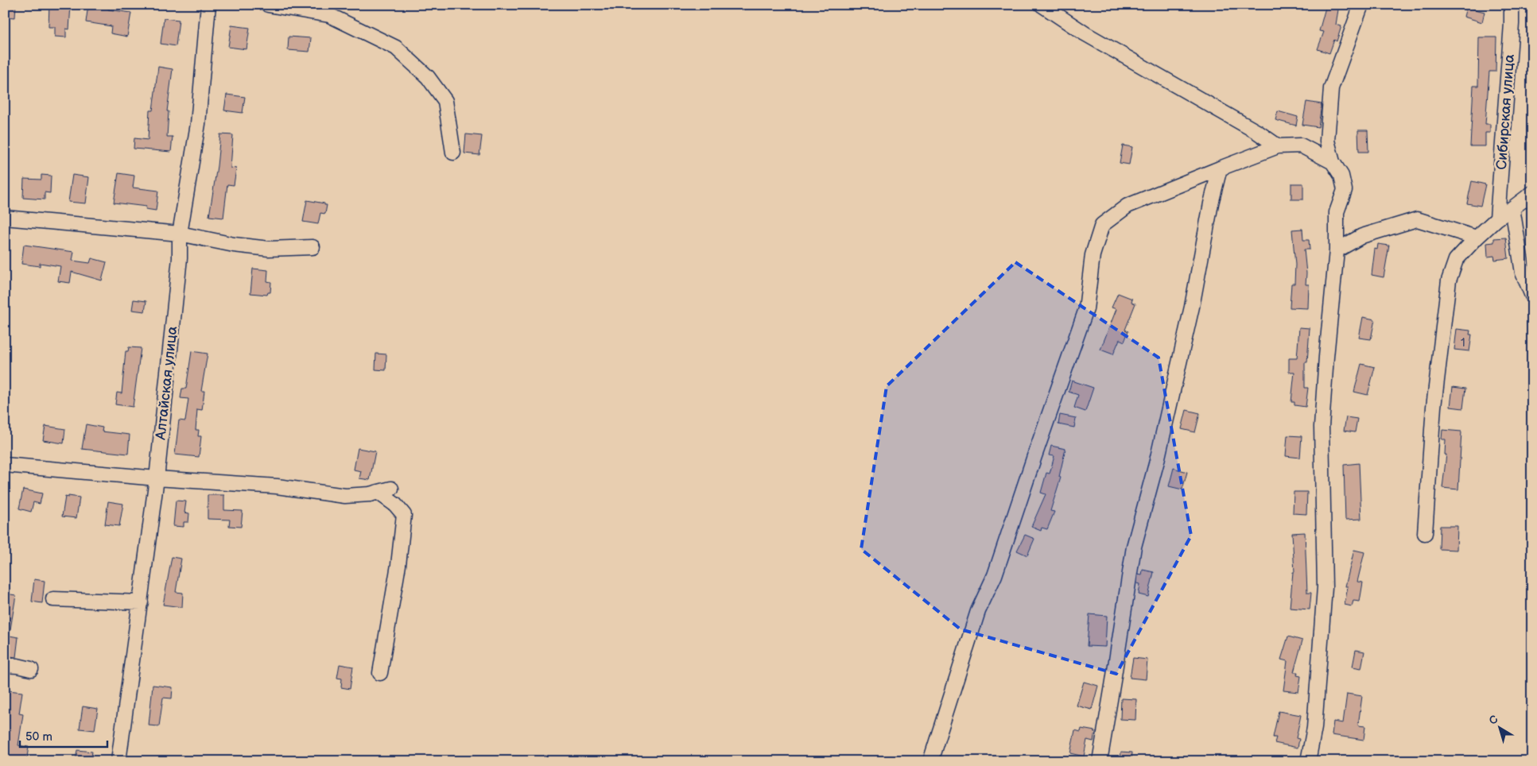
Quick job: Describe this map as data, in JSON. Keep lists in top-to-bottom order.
{
  "streets": {
    "street": ["Сибирская улица", "Алтайская улица"]
  },
  "house_numbers": ["1"],
  "scale_bar": "50 m",
  "north": "top left"
}
